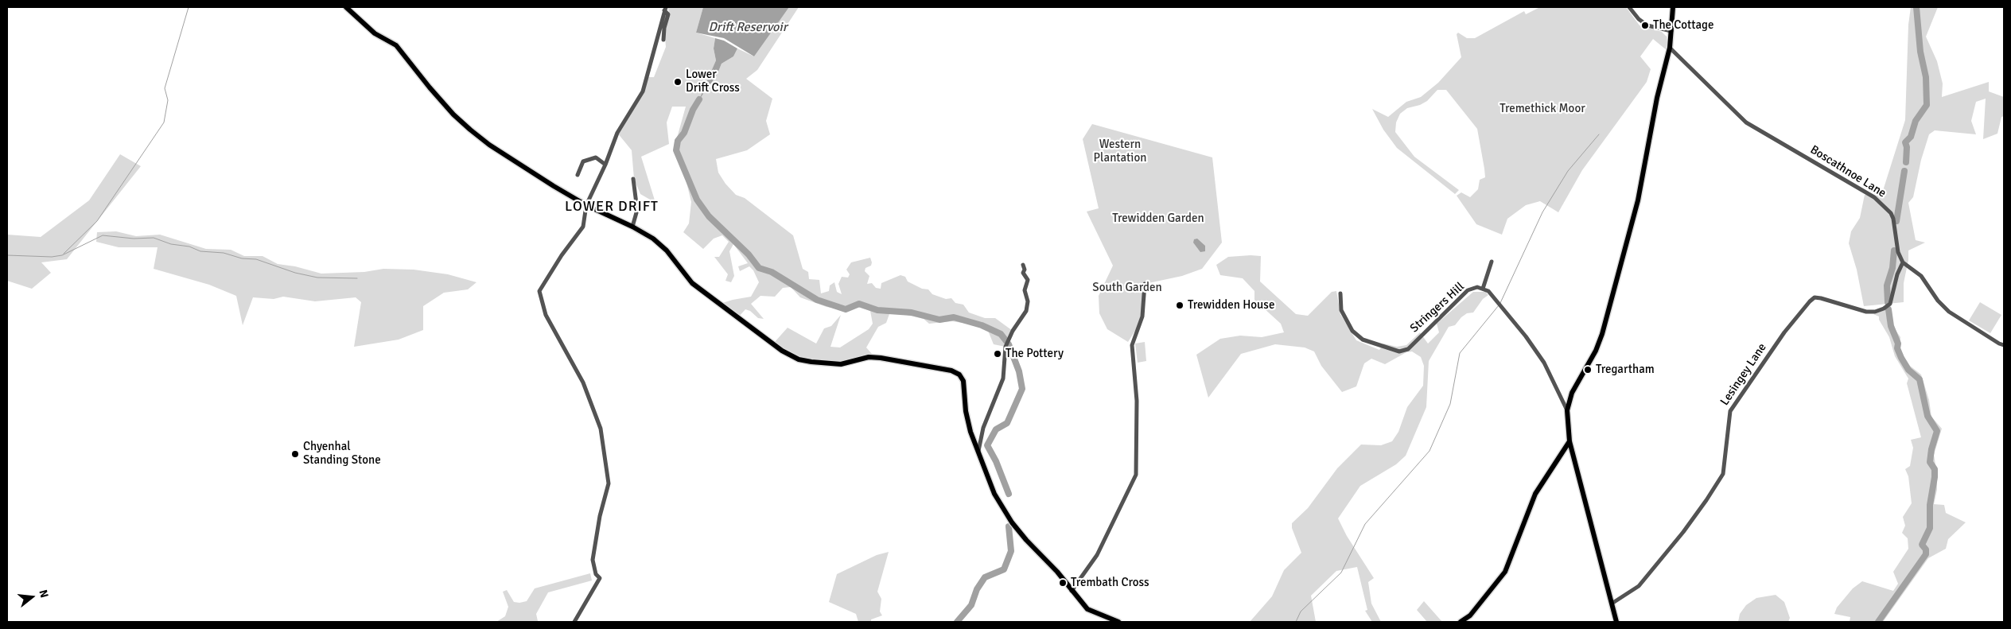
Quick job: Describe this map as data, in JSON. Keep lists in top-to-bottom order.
{
  "streets": {
    "street": ["Boscathnoe Lane", "Stringers Hill", "Lesingey Lane"]
  },
  "crossings": [
    ["Boscathnoe Lane", "Lesingey Lane"]
  ],
  "districts": ["LOWER DRIFT"],
  "water": ["Drift Reservoir"],
  "parks": [
    "Tremethick Moor",
    "Western Plantation",
    "Trewidden Garden",
    "South Garden"
  ],
  "places": [
    "The Cottage",
    "Lower Drift Cross",
    "Trewidden House",
    "The Pottery",
    "Tregartham",
    "Chyenhal Standing Stone",
    "Trembath Cross"
  ],
  "north": "right"
}
